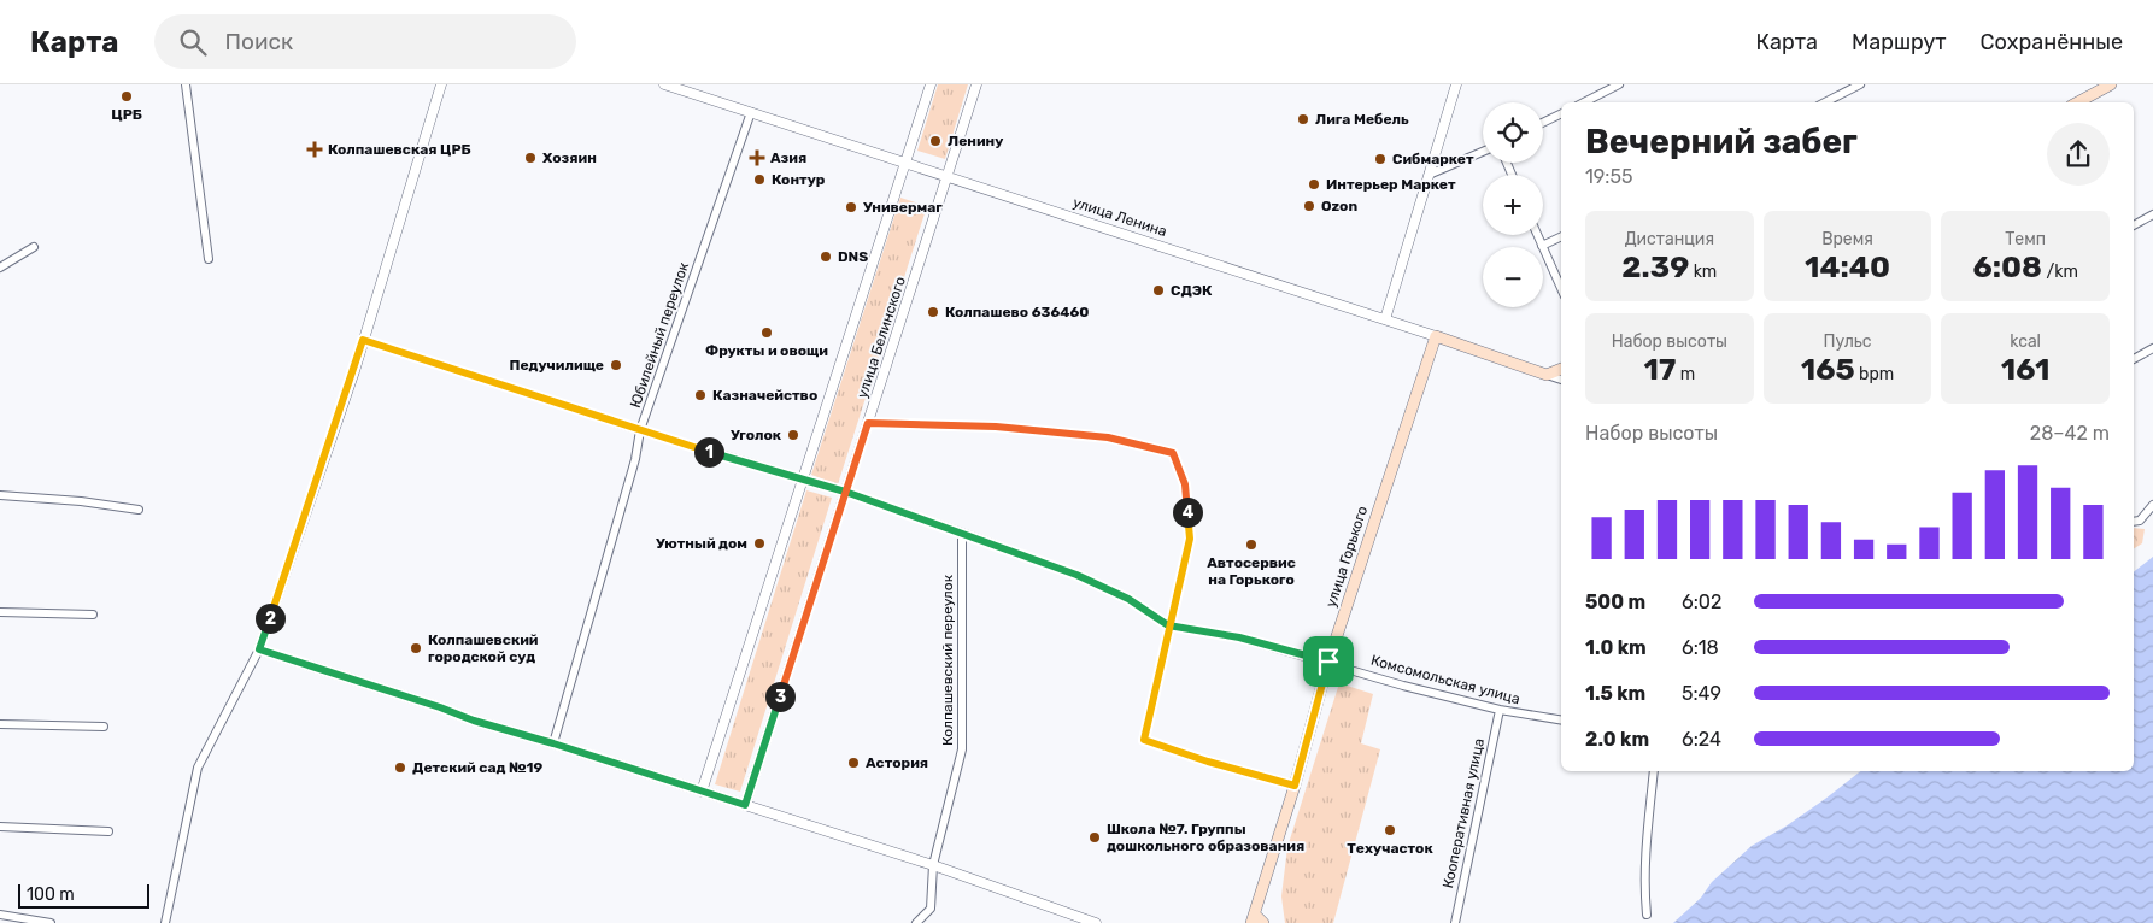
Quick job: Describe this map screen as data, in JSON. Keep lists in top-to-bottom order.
{
  "streets": {
    "main road": ["улица Ленина", "улица Горького"],
    "street": [
      "Юбилейный переулок",
      "улица Белинского",
      "Колпашевский переулок",
      "Комсомольская улица",
      "Кооперативная улица"
    ]
  },
  "crossings": [
    ["улица Ленина", "Юбилейный переулок"],
    ["улица Ленина", "улица Белинского"],
    ["улица Ленина", "улица Горького"],
    ["Юбилейный переулок", "Комсомольская улица"],
    ["улица Белинского", "Комсомольская улица"],
    ["улица Горького", "Комсомольская улица"],
    ["Колпашевский переулок", "Комсомольская улица"],
    ["Комсомольская улица", "Кооперативная улица"]
  ],
  "places": {
    "other": [
      "ЦРБ",
      "Лига Мебель",
      "Ленину",
      "Хозяин",
      "Сибмаркет",
      "Контур",
      "Интерьер Маркет",
      "Ozon",
      "Универмаг",
      "DNS",
      "СДЭК",
      "Колпашево 636460",
      "Фрукты и овощи",
      "Педучилище",
      "Казначейство",
      "Уголок",
      "Уютный дом",
      "Автосервис на Горького",
      "Колпашевский городской суд",
      "Астория",
      "Детский сад №19",
      "Техучасток",
      "Школа №7. Группы дошкольного образования"
    ],
    "health": ["Колпашевская ЦРБ", "Азия"]
  },
  "scale_bar": "100 m",
  "page": {
    "header": "Карта",
    "search": "Поиск",
    "nav": ["Карта", "Маршрут", "Сохранённые"],
    "map_buttons": ["+", "−"],
    "heading": ["Вечерний забег", "19:55"],
    "stats": [
      ["Дистанция", "2.39 km"],
      ["Время", "14:40"],
      ["Темп", "6:08 /km"],
      ["Набор высоты", "17 m"],
      ["Пульс", "165 bpm"],
      ["kcal", "161"]
    ],
    "chart": ["Набор высоты", "28–42 m"],
    "pins": [
      "1",
      "4",
      "2",
      "3"
    ],
    "list": [
      {
        "name": "500 m",
        "note": "6:02"
      },
      {
        "name": "1.0 km",
        "note": "6:18"
      },
      {
        "name": "1.5 km",
        "note": "5:49"
      },
      {
        "name": "2.0 km",
        "note": "6:24"
      }
    ],
    "scale": "100 m"
  }
}
